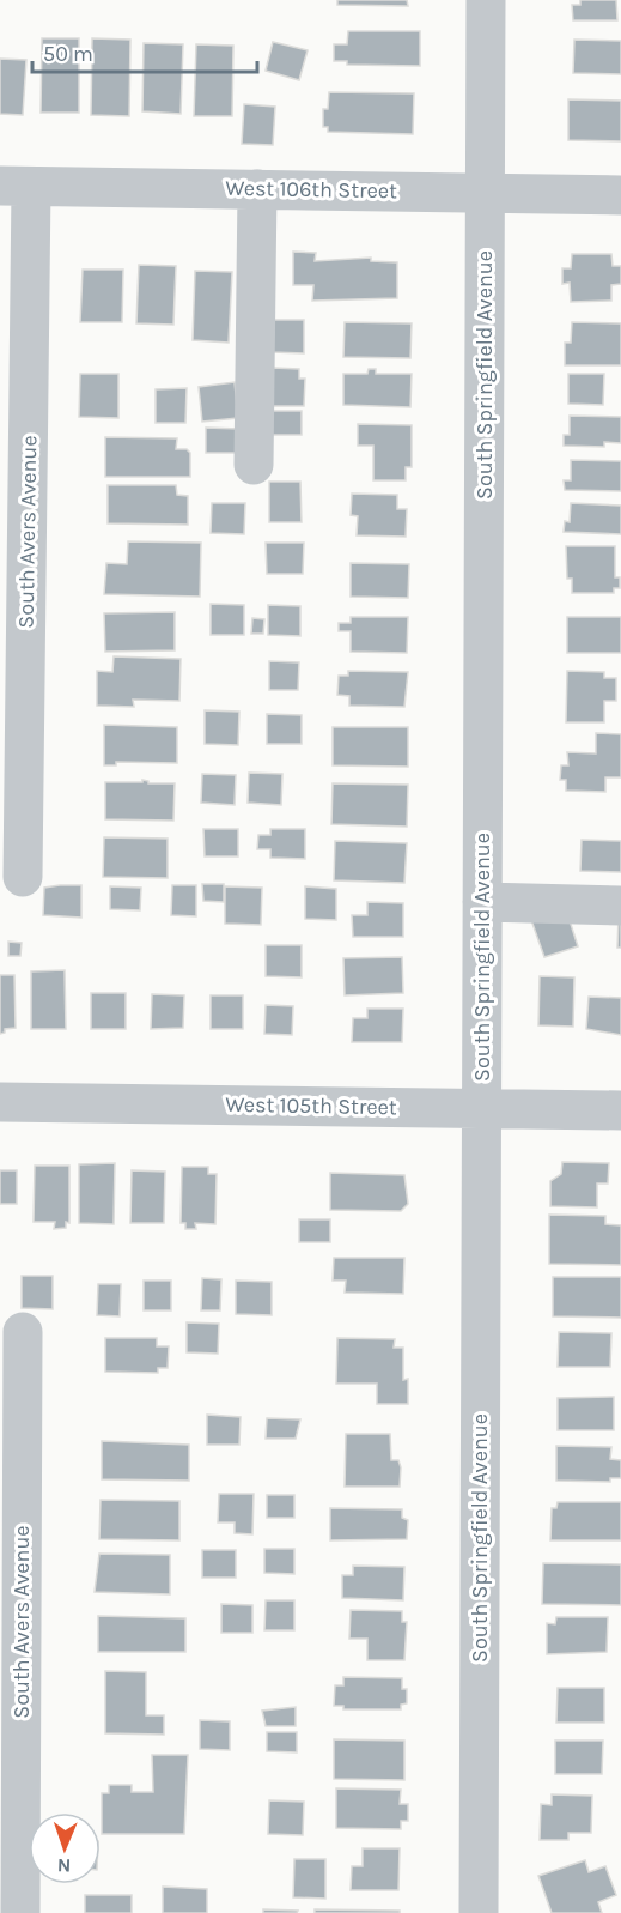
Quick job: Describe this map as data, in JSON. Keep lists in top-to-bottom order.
{
  "streets": {
    "street": [
      "West 106th Street",
      "South Springfield Avenue",
      "South Avers Avenue",
      "West 105th Street"
    ]
  },
  "crossings": [
    ["West 106th Street", "South Springfield Avenue"],
    ["West 106th Street", "South Avers Avenue"],
    ["South Springfield Avenue", "West 105th Street"]
  ],
  "scale_bar": "50 m",
  "north": "bottom"
}
